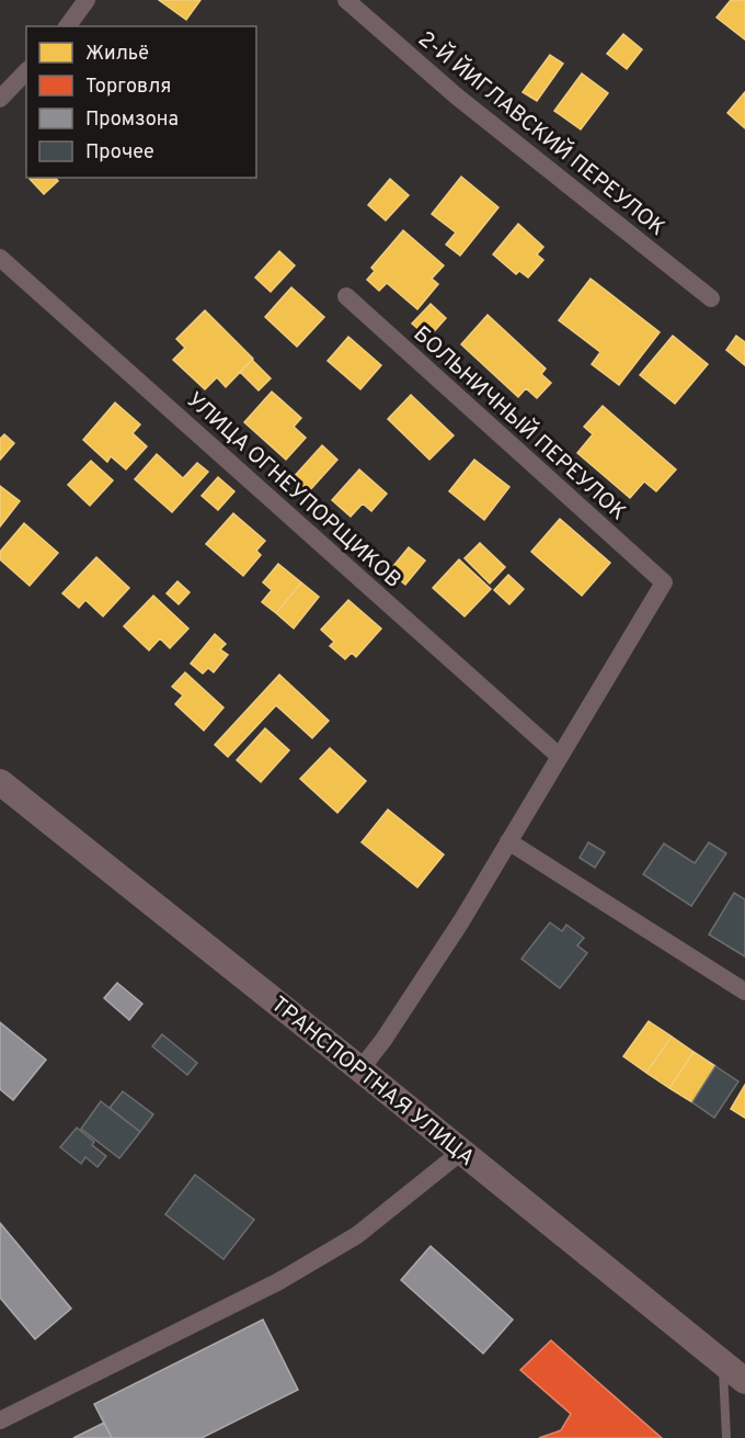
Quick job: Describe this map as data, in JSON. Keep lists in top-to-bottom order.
{
  "streets": {
    "main road": ["ТРАНСПОРТНАЯ УЛИЦА"],
    "street": ["2-Й ЙИГЛАВСКИЙ ПЕРЕУЛОК", "БОЛЬНИЧНЫЙ ПЕРЕУЛОК", "УЛИЦА ОГНЕУПОРЩИКОВ"]
  },
  "crossings": [
    ["БОЛЬНИЧНЫЙ ПЕРЕУЛОК", "УЛИЦА ОГНЕУПОРЩИКОВ"]
  ],
  "legend": [
    "Жильё",
    "Торговля",
    "Промзона",
    "Прочее"
  ]
}
